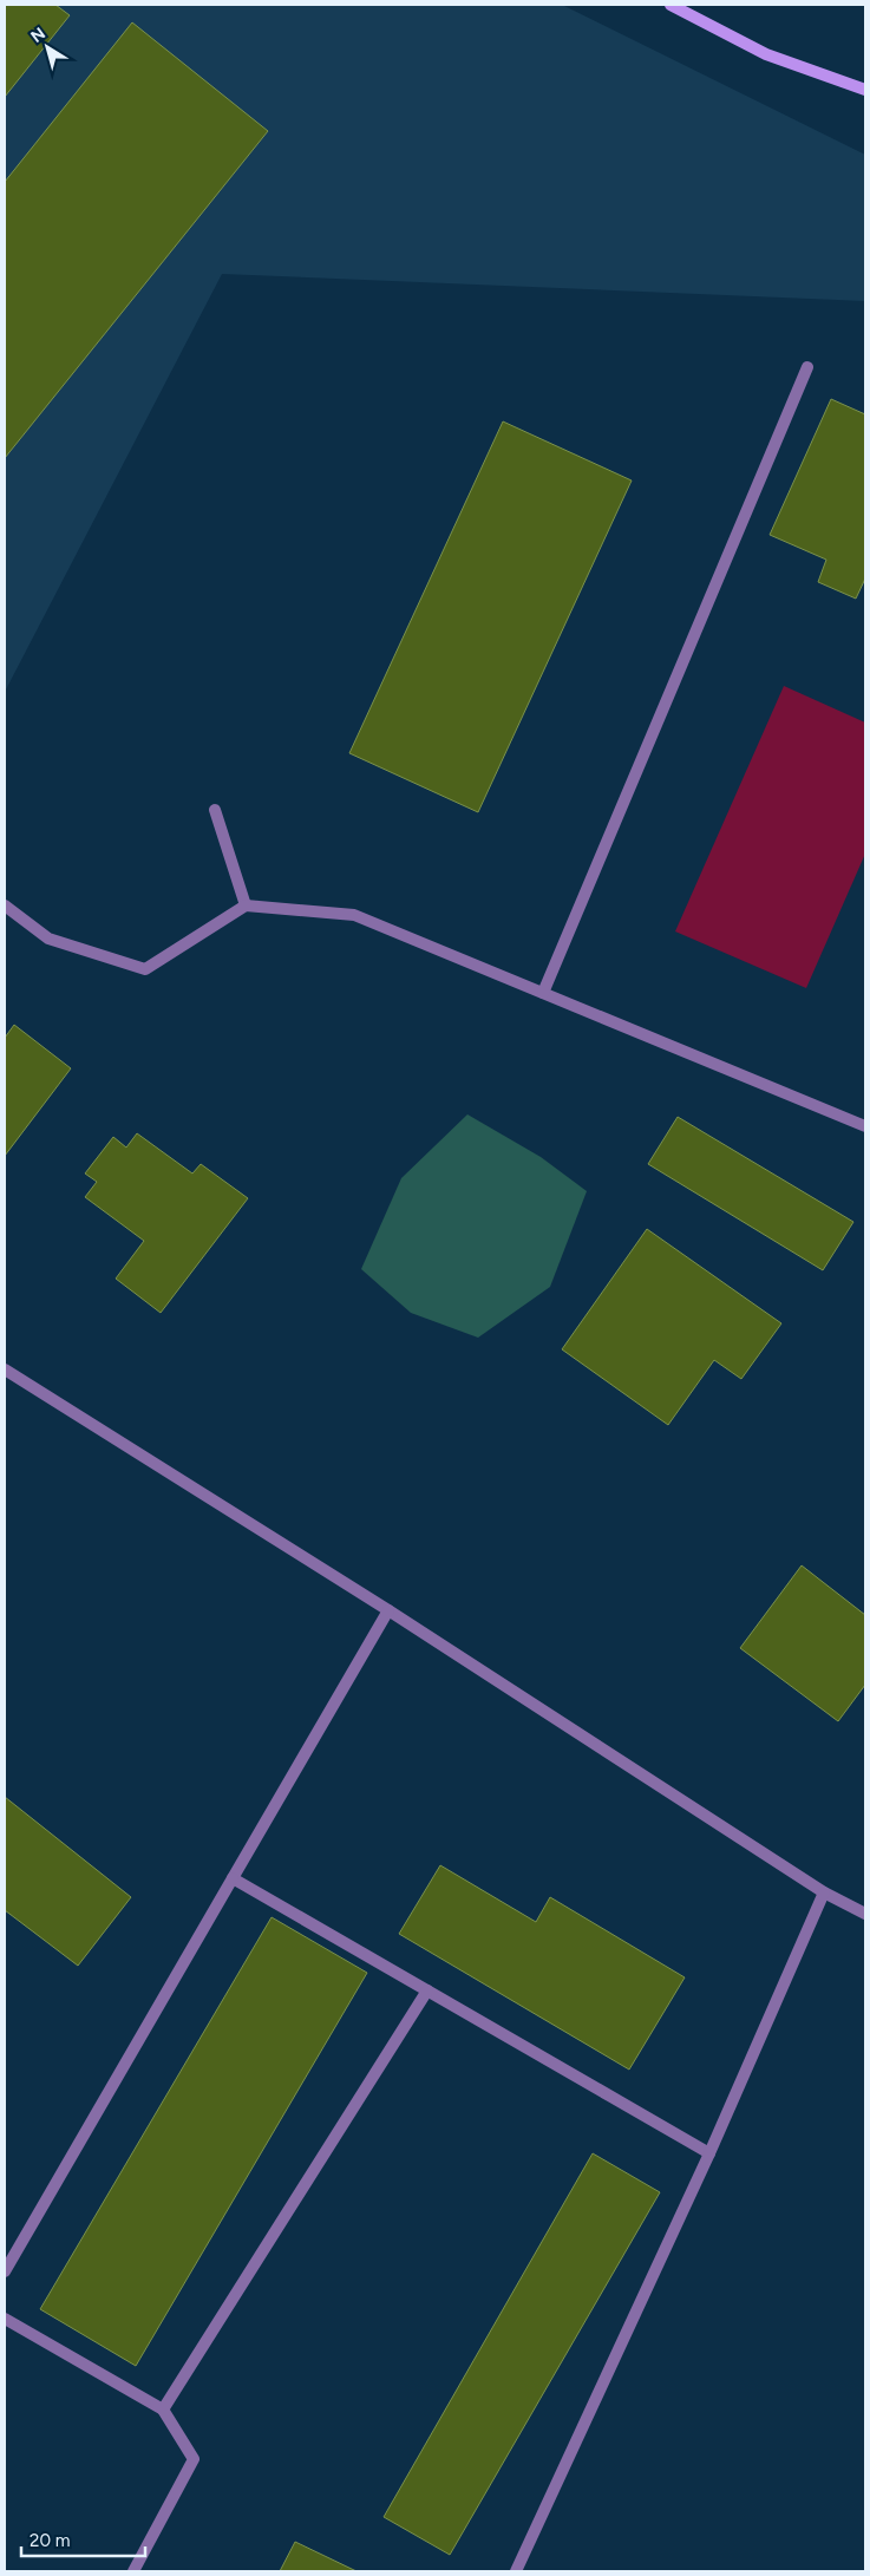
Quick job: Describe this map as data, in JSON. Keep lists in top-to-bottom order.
{
  "scale_bar": "20 m",
  "north": "top left"
}
